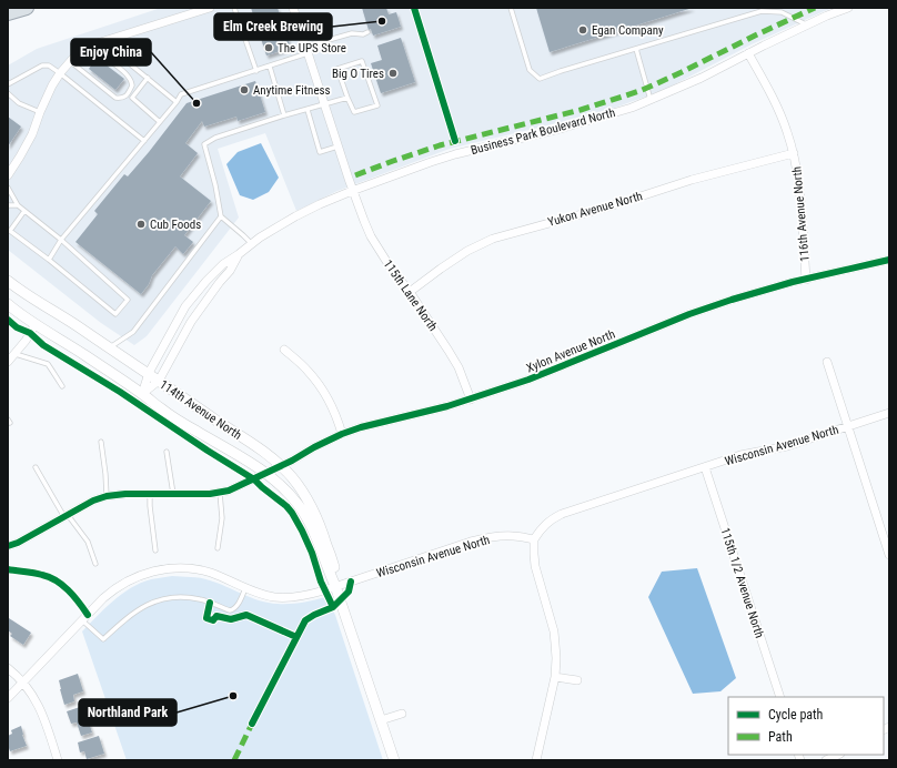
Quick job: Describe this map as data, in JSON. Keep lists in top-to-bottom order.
{
  "streets": {
    "street": [
      "Business Park Boulevard North",
      "Yukon Avenue North",
      "116th Avenue North",
      "115th Lane North",
      "Xylon Avenue North",
      "114th Avenue North",
      "Wisconsin Avenue North",
      "115th 1/2 Avenue North"
    ]
  },
  "crossings": [
    ["Business Park Boulevard North", "116th Avenue North"],
    ["Business Park Boulevard North", "115th Lane North"],
    ["Business Park Boulevard North", "114th Avenue North"],
    ["Yukon Avenue North", "116th Avenue North"],
    ["Yukon Avenue North", "115th Lane North"],
    ["116th Avenue North", "Xylon Avenue North"],
    ["115th Lane North", "Xylon Avenue North"],
    ["Xylon Avenue North", "114th Avenue North"],
    ["114th Avenue North", "Wisconsin Avenue North"],
    ["Wisconsin Avenue North", "115th 1/2 Avenue North"]
  ],
  "places": [
    "Elm Creek Brewing",
    "Egan Company",
    "The UPS Store",
    "Big O Tires",
    "Anytime Fitness",
    "Enjoy China",
    "Cub Foods",
    "Northland Park"
  ],
  "legend": ["Cycle path", "Path"]
}
